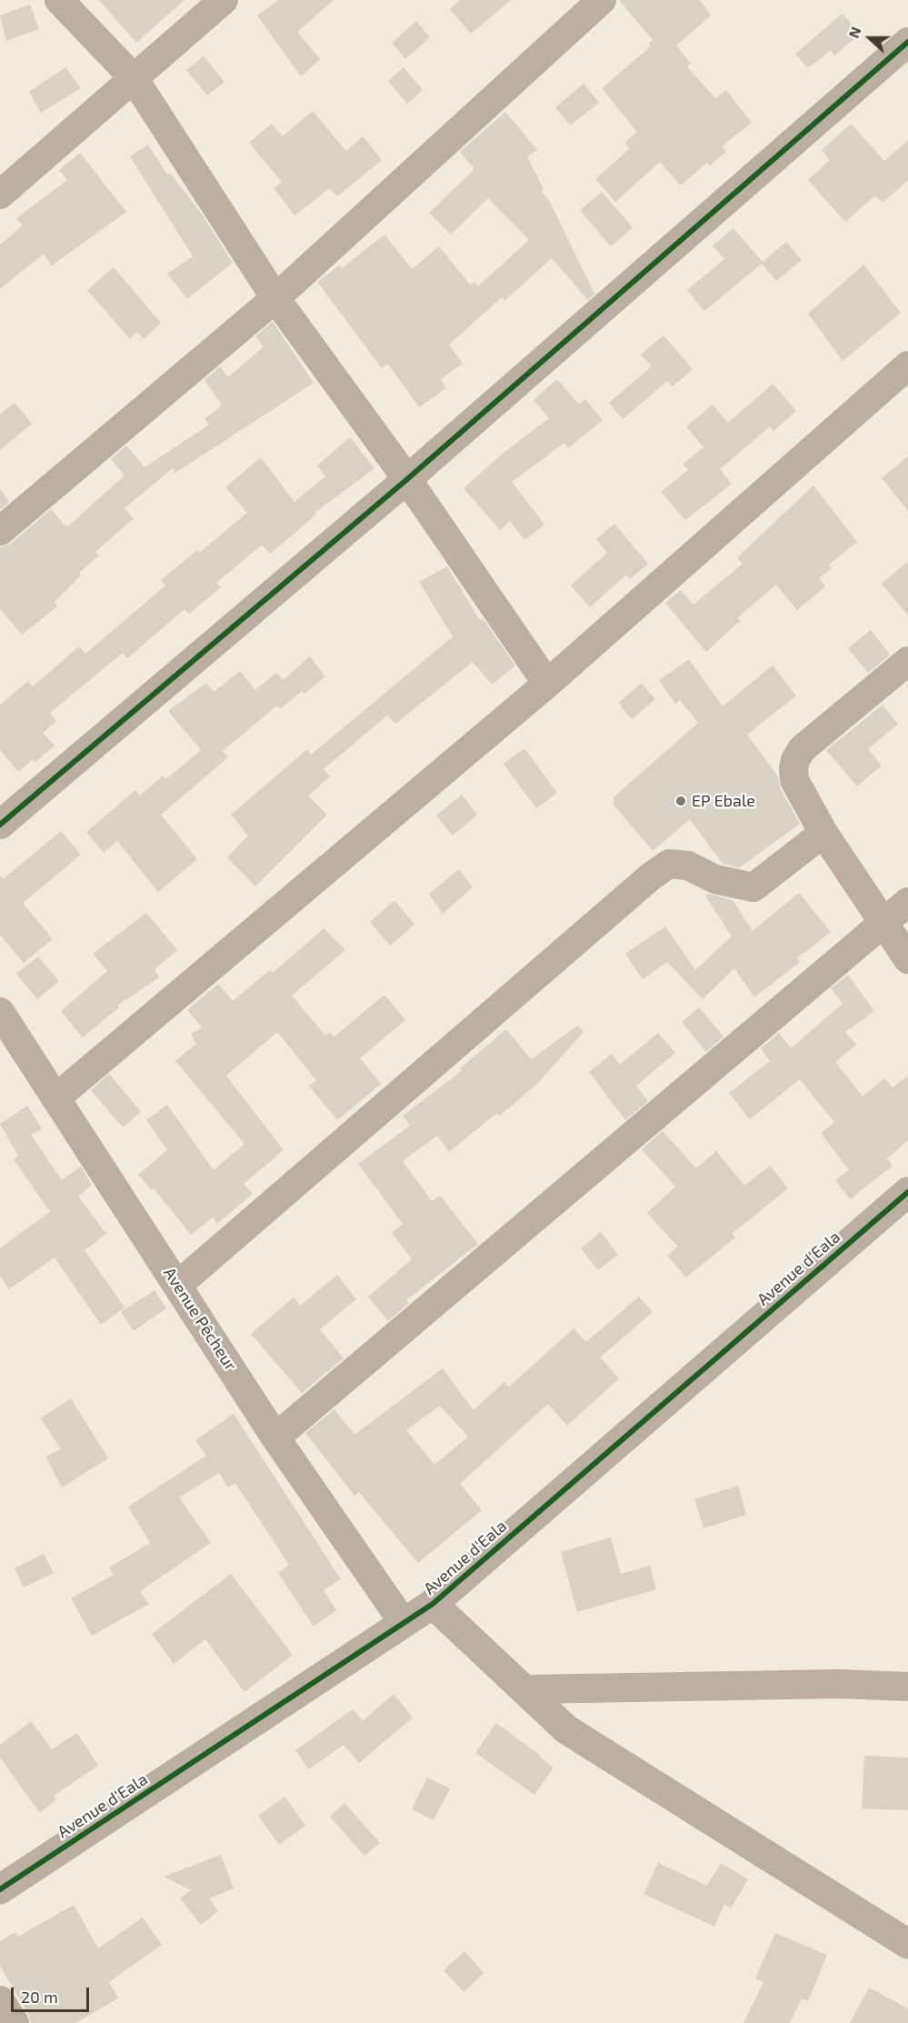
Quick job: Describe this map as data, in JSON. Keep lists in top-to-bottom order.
{
  "streets": {
    "street": ["Avenue d'Eala", "Avenue Pêcheur"]
  },
  "crossings": [
    ["Avenue d'Eala", "Avenue Pêcheur"]
  ],
  "places": ["EP Ebale"],
  "scale_bar": "20 m",
  "north": "left"
}
